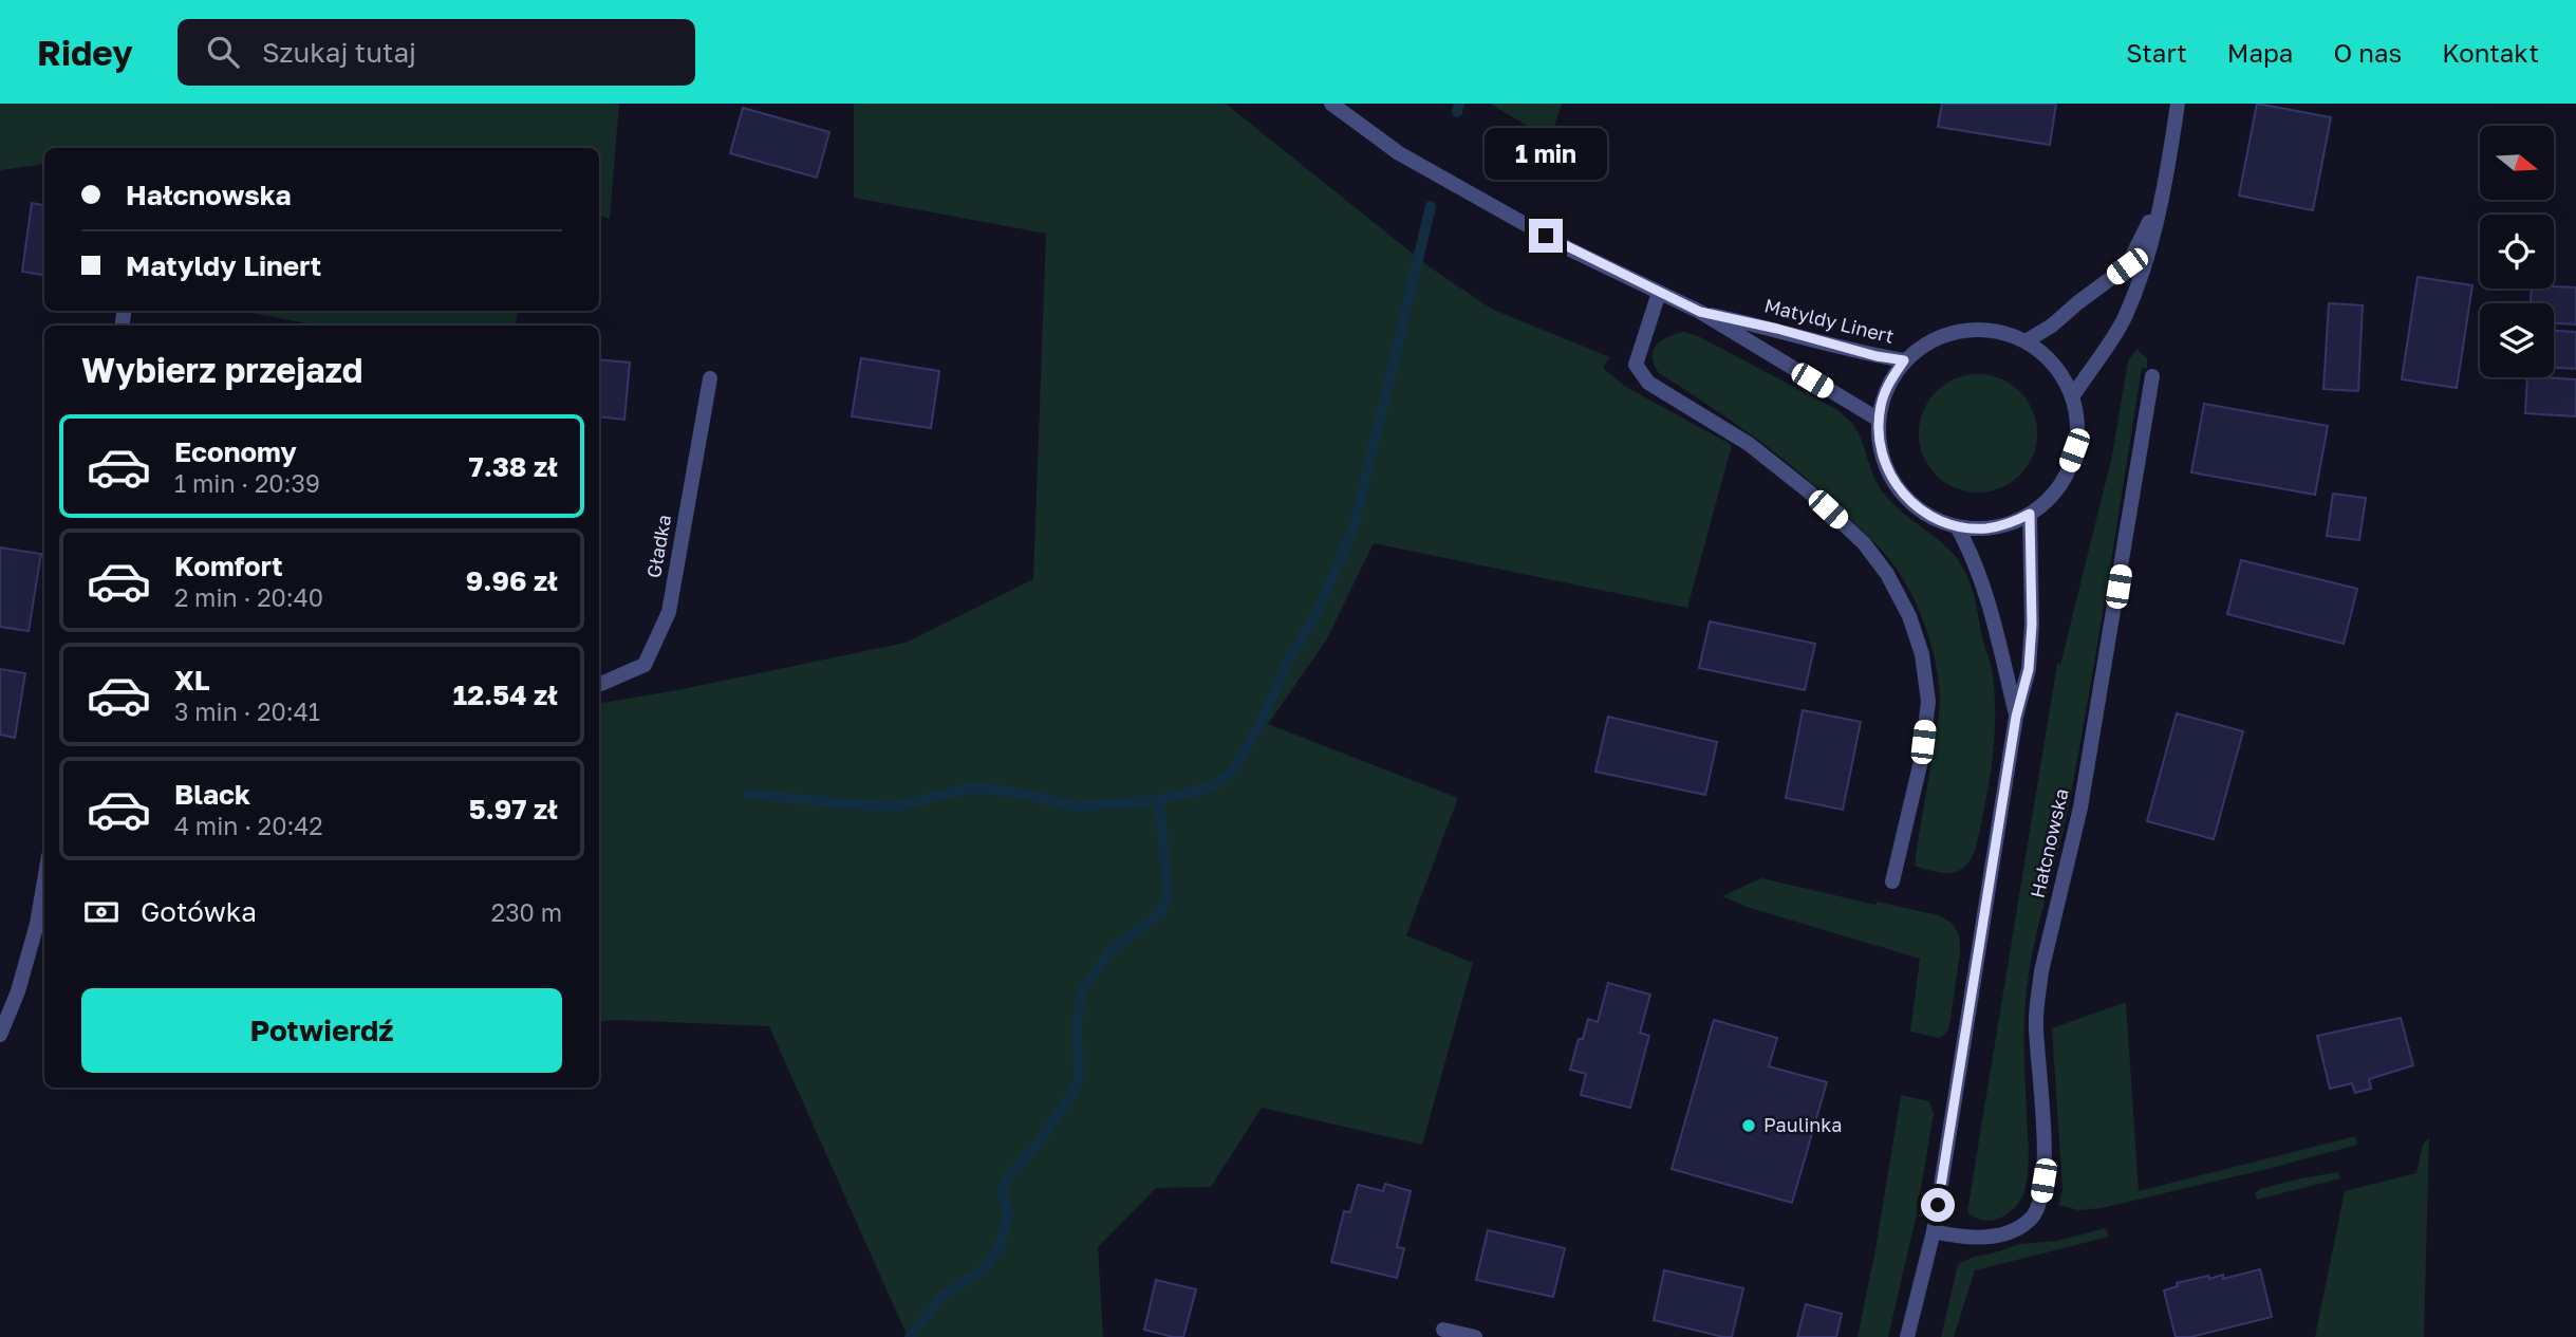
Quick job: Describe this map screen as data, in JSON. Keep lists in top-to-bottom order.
{
  "streets": {
    "street": ["Matyldy Linert", "Gładka", "Hałcnowska"]
  },
  "places": ["Paulinka"],
  "north": "right",
  "page": {
    "header": "Ridey",
    "search": "Szukaj tutaj",
    "nav": [
      "Start",
      "Mapa",
      "O nas",
      "Kontakt"
    ],
    "bubble": "1 min",
    "banner": ["Hałcnowska", "Matyldy Linert"],
    "heading": "Wybierz przejazd",
    "list": [
      {
        "name": "Economy",
        "note": "1 min · 20:39",
        "value": "7.38 zł"
      },
      {
        "name": "Komfort",
        "note": "2 min · 20:40",
        "value": "9.96 zł"
      },
      {
        "name": "XL",
        "note": "3 min · 20:41",
        "value": "12.54 zł"
      },
      {
        "name": "Black",
        "note": "4 min · 20:42",
        "value": "5.97 zł"
      }
    ],
    "pay": ["Gotówka", "230 m"],
    "buttons": "Potwierdź"
  }
}
